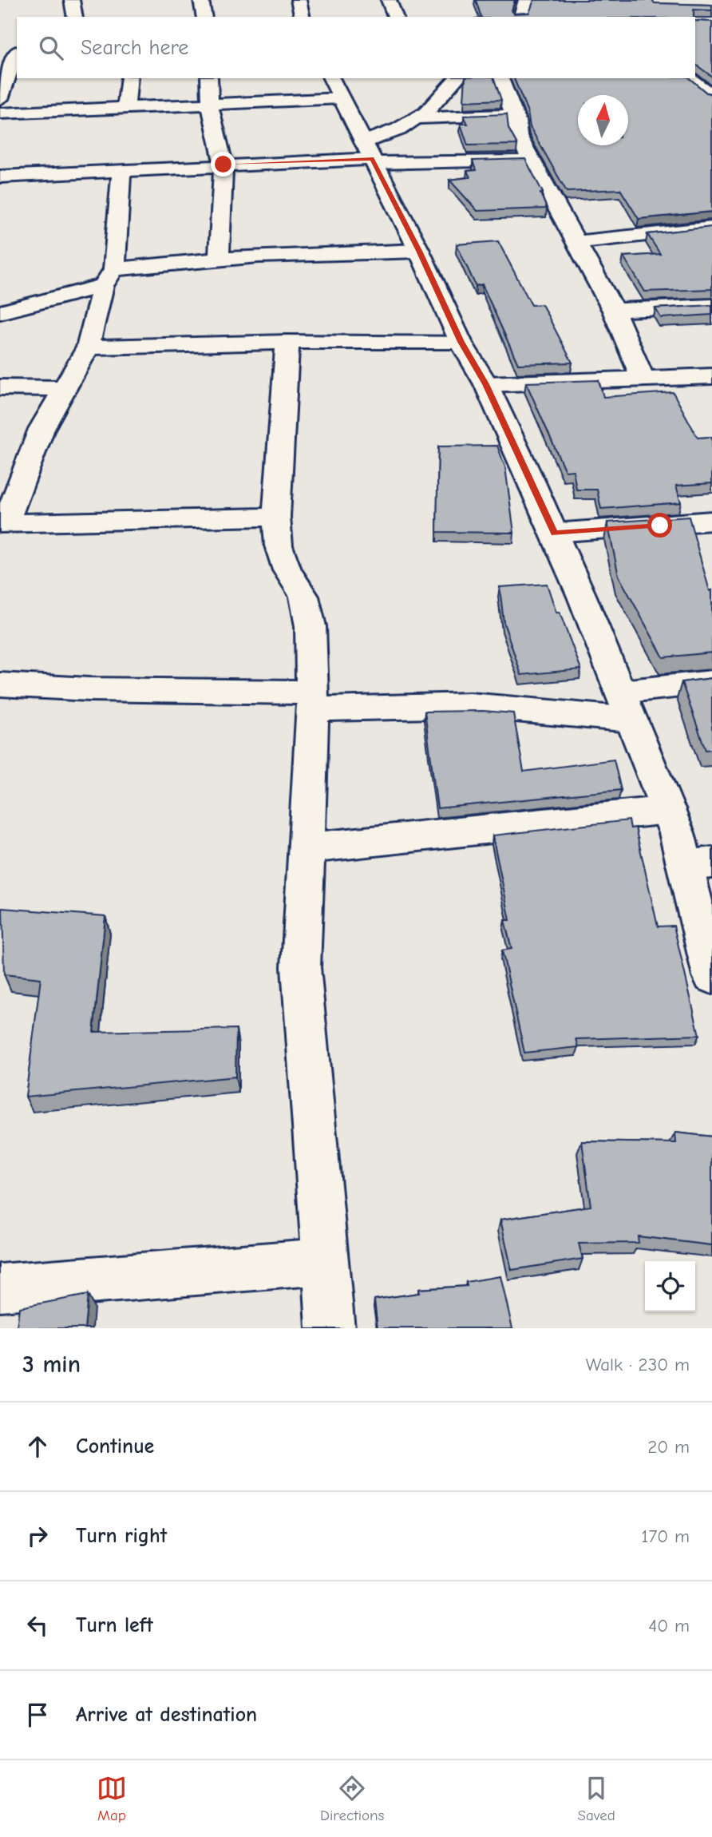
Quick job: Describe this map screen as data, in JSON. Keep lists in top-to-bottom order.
{
  "north": "top",
  "page": {
    "search": "Search here",
    "heading": ["3 min", "Walk · 230 m"],
    "list": [
      ["Continue", "20 m"],
      ["Turn right", "170 m"],
      ["Turn left", "40 m"],
      "Arrive at destination"
    ],
    "nav": ["Map", "Directions", "Saved"]
  }
}
